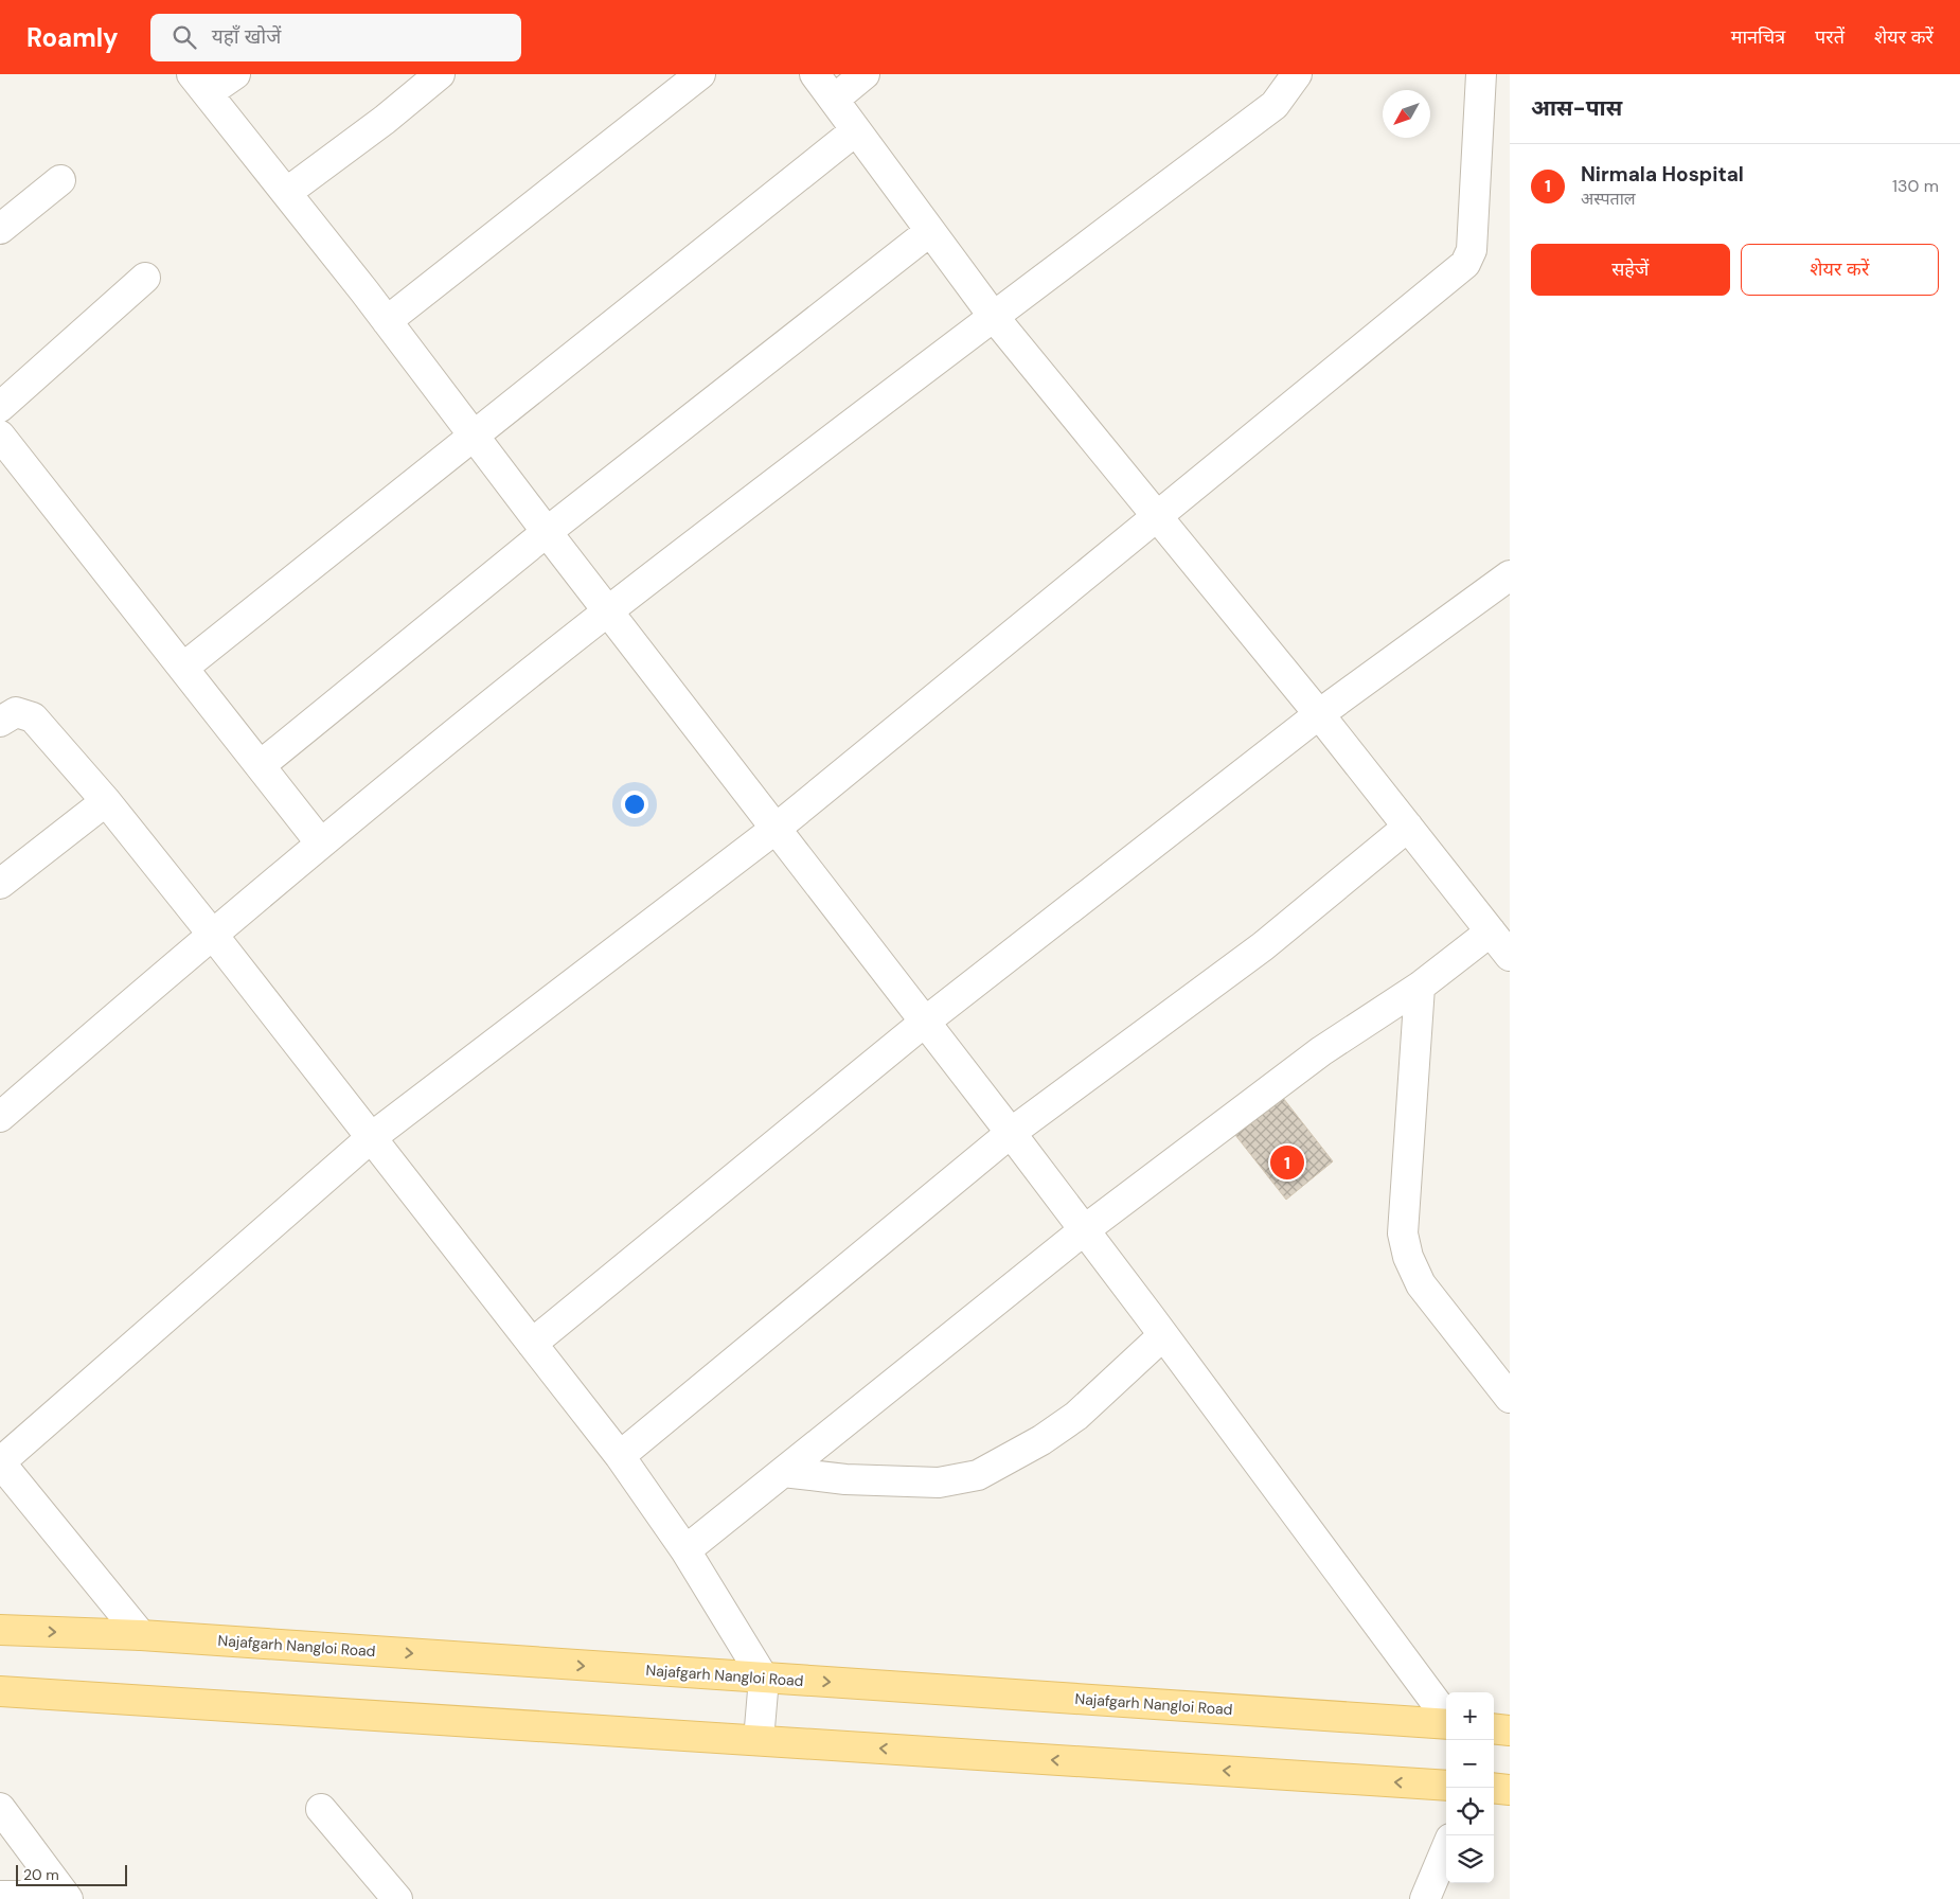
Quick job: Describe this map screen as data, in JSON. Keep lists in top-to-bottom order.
{
  "streets": {
    "main road": ["Najafgarh Nangloi Road"]
  },
  "scale_bar": "20 m",
  "north": "bottom left",
  "page": {
    "header": "Roamly",
    "search": "यहाँ खोजें",
    "nav": ["मानचित्र", "परतें", "शेयर करें"],
    "heading": "आस-पास",
    "list": [
      {
        "mark": "1",
        "name": "Nirmala Hospital",
        "note": "अस्पताल",
        "value": "130 m"
      }
    ],
    "buttons": ["सहेजें", "शेयर करें"],
    "pins": "1",
    "map_buttons": ["+", "−"],
    "scale": "20 m"
  }
}
